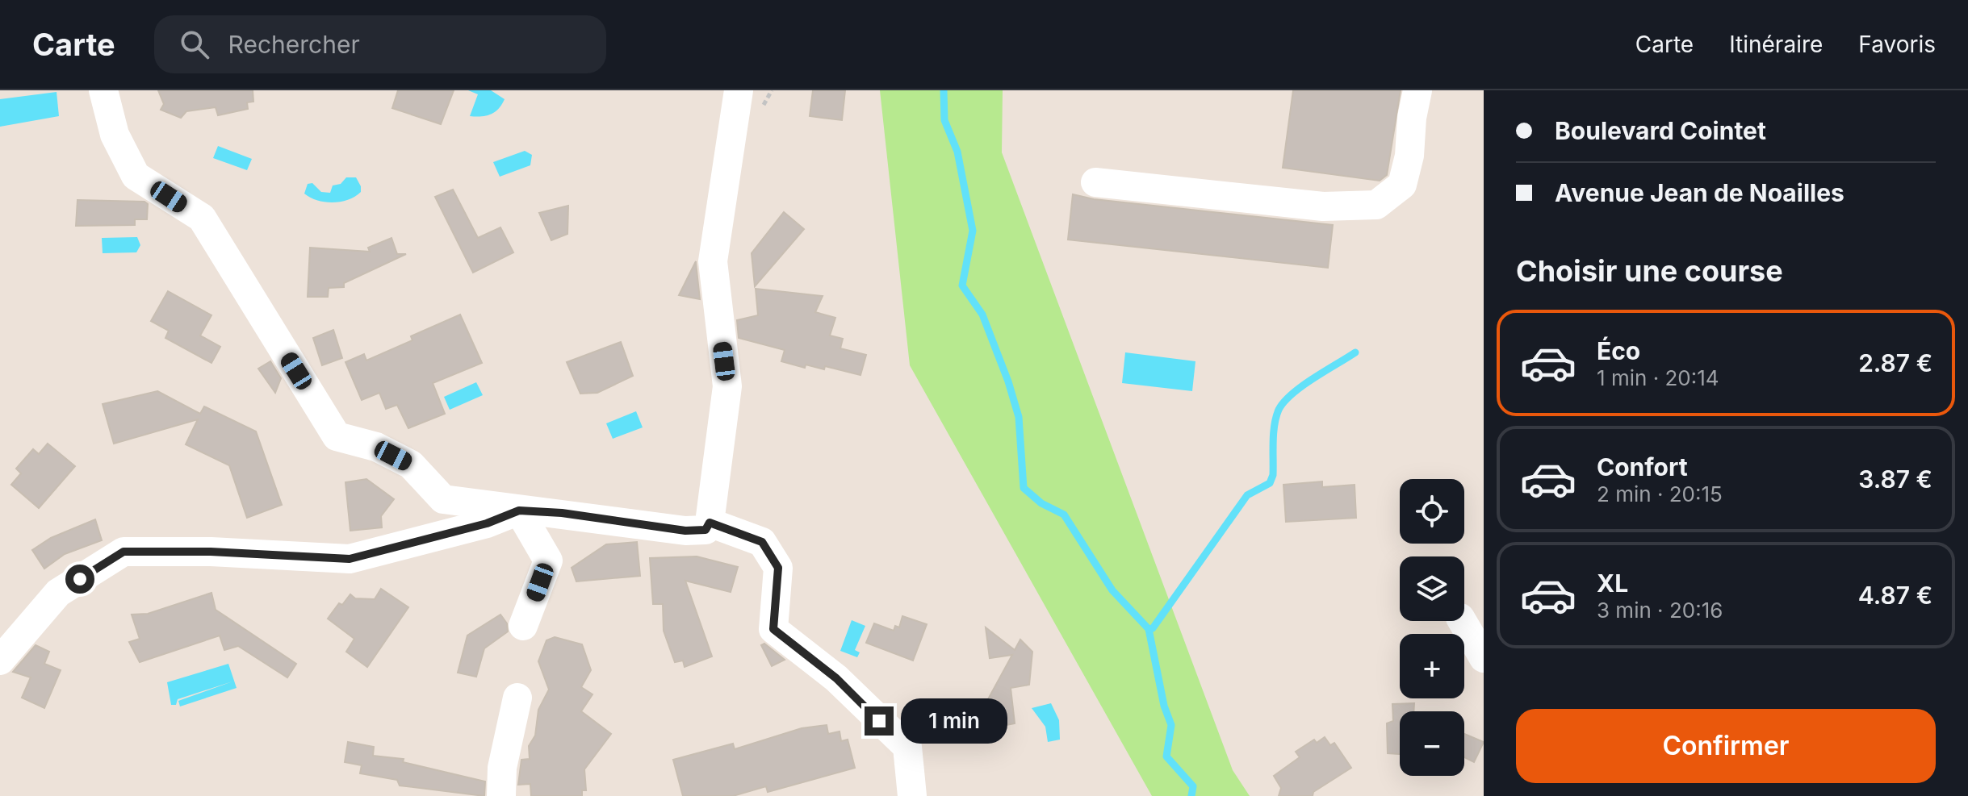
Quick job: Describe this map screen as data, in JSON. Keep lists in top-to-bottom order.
{
  "page": {
    "header": "Carte",
    "search": "Rechercher",
    "nav": ["Carte", "Itinéraire", "Favoris"],
    "banner": ["Boulevard Cointet", "Avenue Jean de Noailles"],
    "heading": "Choisir une course",
    "list": [
      {
        "name": "Éco",
        "note": "1 min · 20:14",
        "value": "2.87 €"
      },
      {
        "name": "Confort",
        "note": "2 min · 20:15",
        "value": "3.87 €"
      },
      {
        "name": "XL",
        "note": "3 min · 20:16",
        "value": "4.87 €"
      }
    ],
    "map_buttons": ["+", "−"],
    "buttons": "Confirmer",
    "bubble": "1 min"
  }
}
